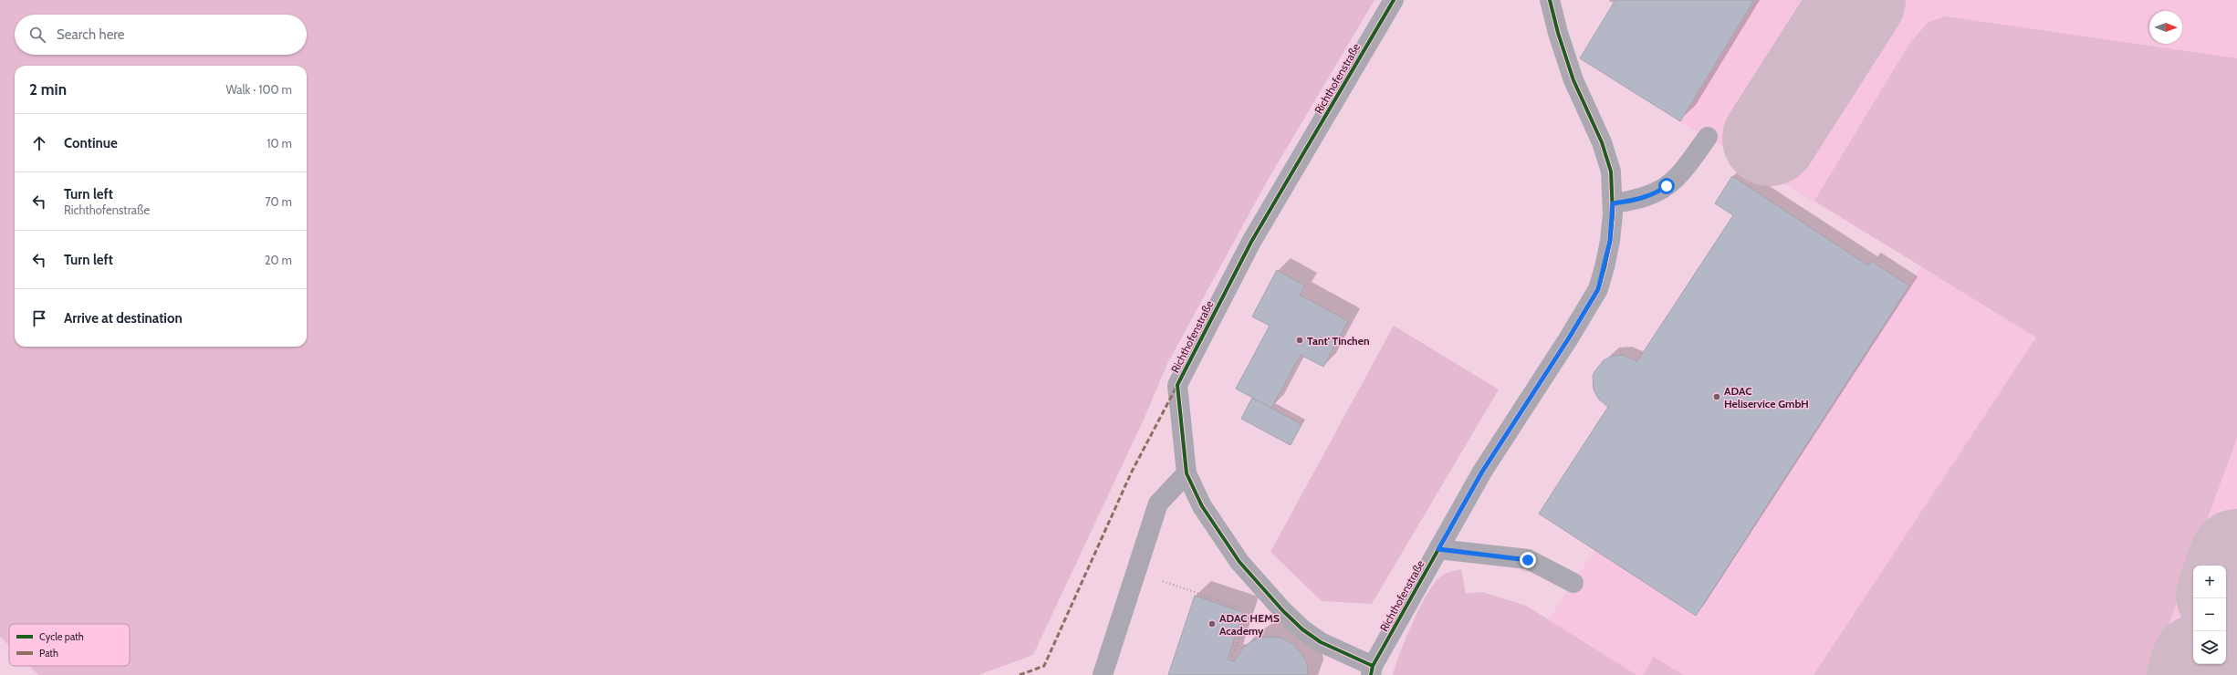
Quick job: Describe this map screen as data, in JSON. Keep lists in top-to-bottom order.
{
  "streets": {
    "street": ["Richthofenstraße"]
  },
  "places": ["Tant' Tinchen", "ADAC Heliservice GmbH", "ADAC HEMS Academy"],
  "legend": ["Cycle path", "Path"],
  "north": "right",
  "page": {
    "search": "Search here",
    "heading": ["2 min", "Walk · 100 m"],
    "list": [
      ["Continue", "10 m"],
      ["Turn left", "Richthofenstraße", "70 m"],
      ["Turn left", "20 m"],
      "Arrive at destination"
    ],
    "map_buttons": ["+", "−"]
  }
}
